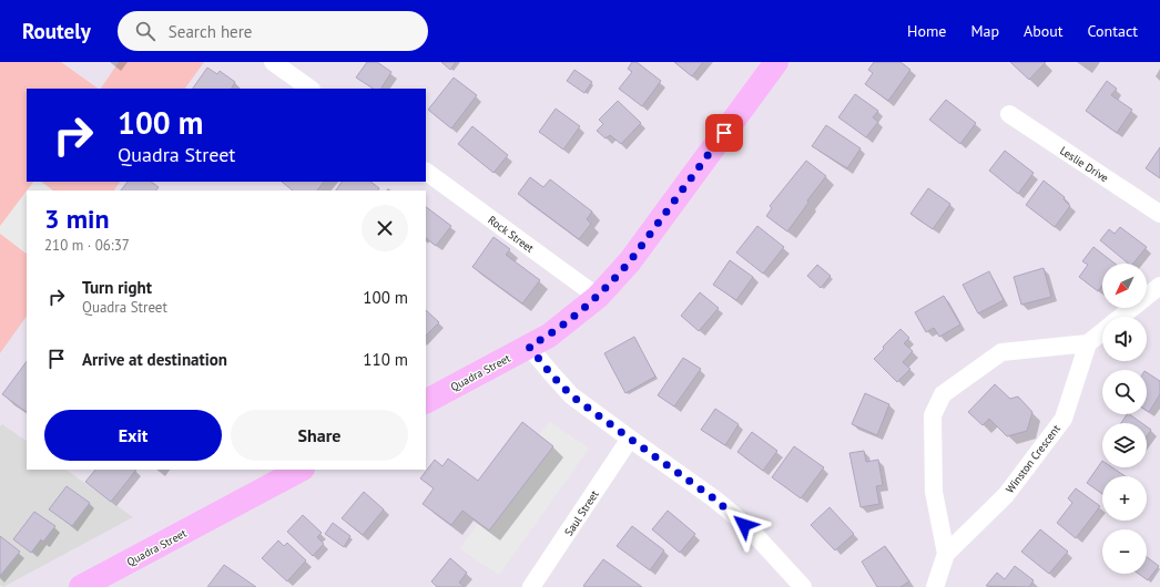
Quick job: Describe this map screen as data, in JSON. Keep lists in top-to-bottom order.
{
  "streets": {
    "main road": ["Quadra Street"],
    "street": [
      "Leslie Drive",
      "Rock Street",
      "Winston Crescent",
      "Saul Street"
    ]
  },
  "crossings": [
    ["Rock Street", "Quadra Street"]
  ],
  "north": "bottom left",
  "page": {
    "header": "Routely",
    "search": "Search here",
    "nav": [
      "Home",
      "Map",
      "About",
      "Contact"
    ],
    "turn": ["100 m", "Quadra Street"],
    "heading": ["3 min", "210 m · 06:37"],
    "map_buttons": ["+", "−"],
    "list": [
      {
        "name": "Turn right",
        "note": "Quadra Street",
        "value": "100 m"
      },
      {
        "name": "Arrive at destination",
        "value": "110 m"
      }
    ],
    "buttons": ["Exit", "Share"]
  }
}
